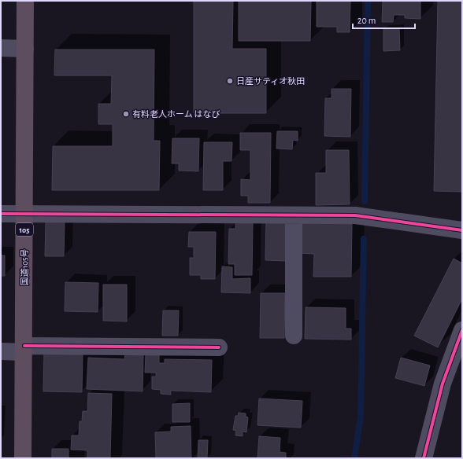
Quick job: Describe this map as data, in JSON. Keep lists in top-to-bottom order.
{
  "streets": {
    "highway": ["105", "国道105号"]
  },
  "places": ["日産サティオ秋田", "有料老人ホーム はなび"],
  "scale_bar": "20 m"
}
